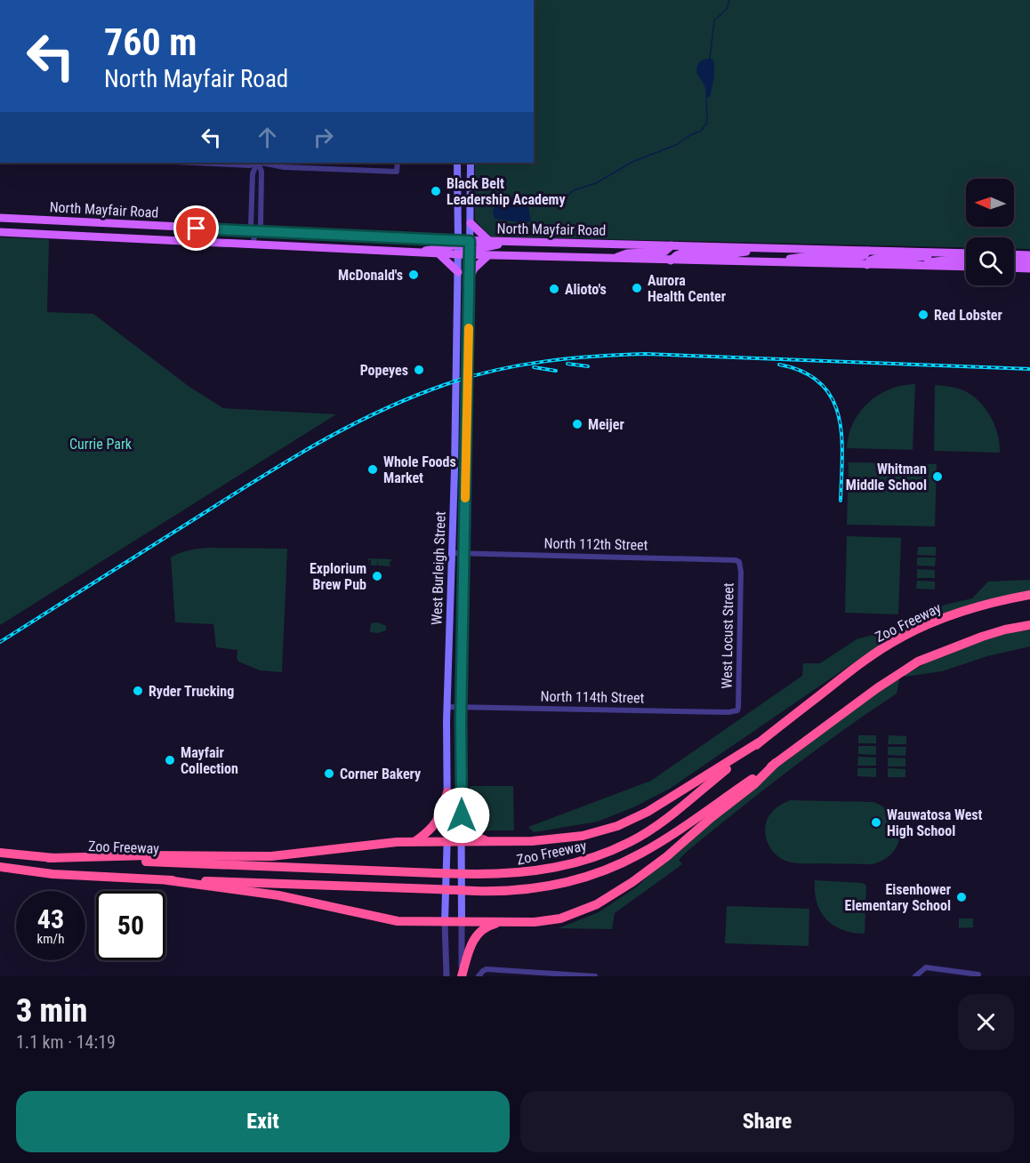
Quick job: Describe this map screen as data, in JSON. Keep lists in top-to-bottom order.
{
  "streets": {
    "highway": ["Zoo Freeway"],
    "main road": ["North Mayfair Road", "West Burleigh Street"],
    "street": ["North 112th Street", "West Locust Street", "North 114th Street"]
  },
  "crossings": [
    ["North Mayfair Road", "West Burleigh Street"],
    ["North 112th Street", "West Burleigh Street"],
    ["North 112th Street", "West Locust Street"],
    ["West Burleigh Street", "North 114th Street"],
    ["West Locust Street", "North 114th Street"]
  ],
  "parks": ["Currie Park"],
  "places": [
    "Black Belt Leadership Academy",
    "McDonald's",
    "Aurora Health Center",
    "Alioto's",
    "Red Lobster",
    "Popeyes",
    "Meijer",
    "Whole Foods Market",
    "Whitman Middle School",
    "Explorium Brew Pub",
    "Ryder Trucking",
    "Mayfair Collection",
    "Corner Bakery",
    "Wauwatosa West High School",
    "Eisenhower Elementary School"
  ],
  "north": "left",
  "page": {
    "turn": ["760 m", "North Mayfair Road"],
    "speed": "43 km/h",
    "limit": "50",
    "heading": ["3 min", "1.1 km · 14:19"],
    "buttons": ["Exit", "Share"]
  }
}
